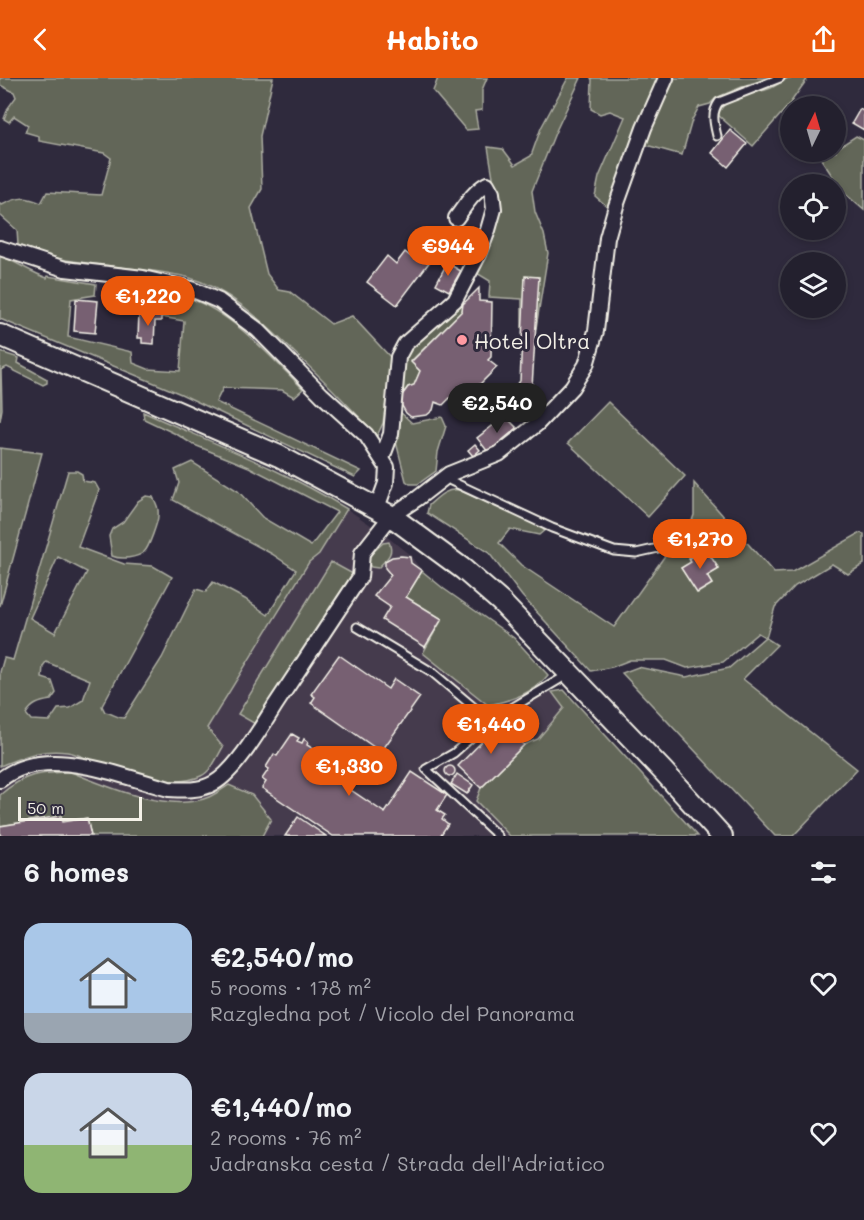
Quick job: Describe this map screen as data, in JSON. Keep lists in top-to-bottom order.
{
  "places": ["Hotel Oltra"],
  "scale_bar": "50 m",
  "north": "top",
  "page": {
    "header": "Habito",
    "price": [
      "€944",
      "€1,220",
      "€2,540",
      "€1,270",
      "€1,440",
      "€1,330"
    ],
    "scale": "50 m",
    "heading": "6 homes",
    "list": [
      {
        "name": "€2,540/mo",
        "note": "5 rooms · 178 m² · Razgledna pot / Vicolo del Panorama"
      },
      {
        "name": "€1,440/mo",
        "note": "2 rooms · 76 m² · Jadranska cesta / Strada dell'Adriatico"
      }
    ]
  }
}
